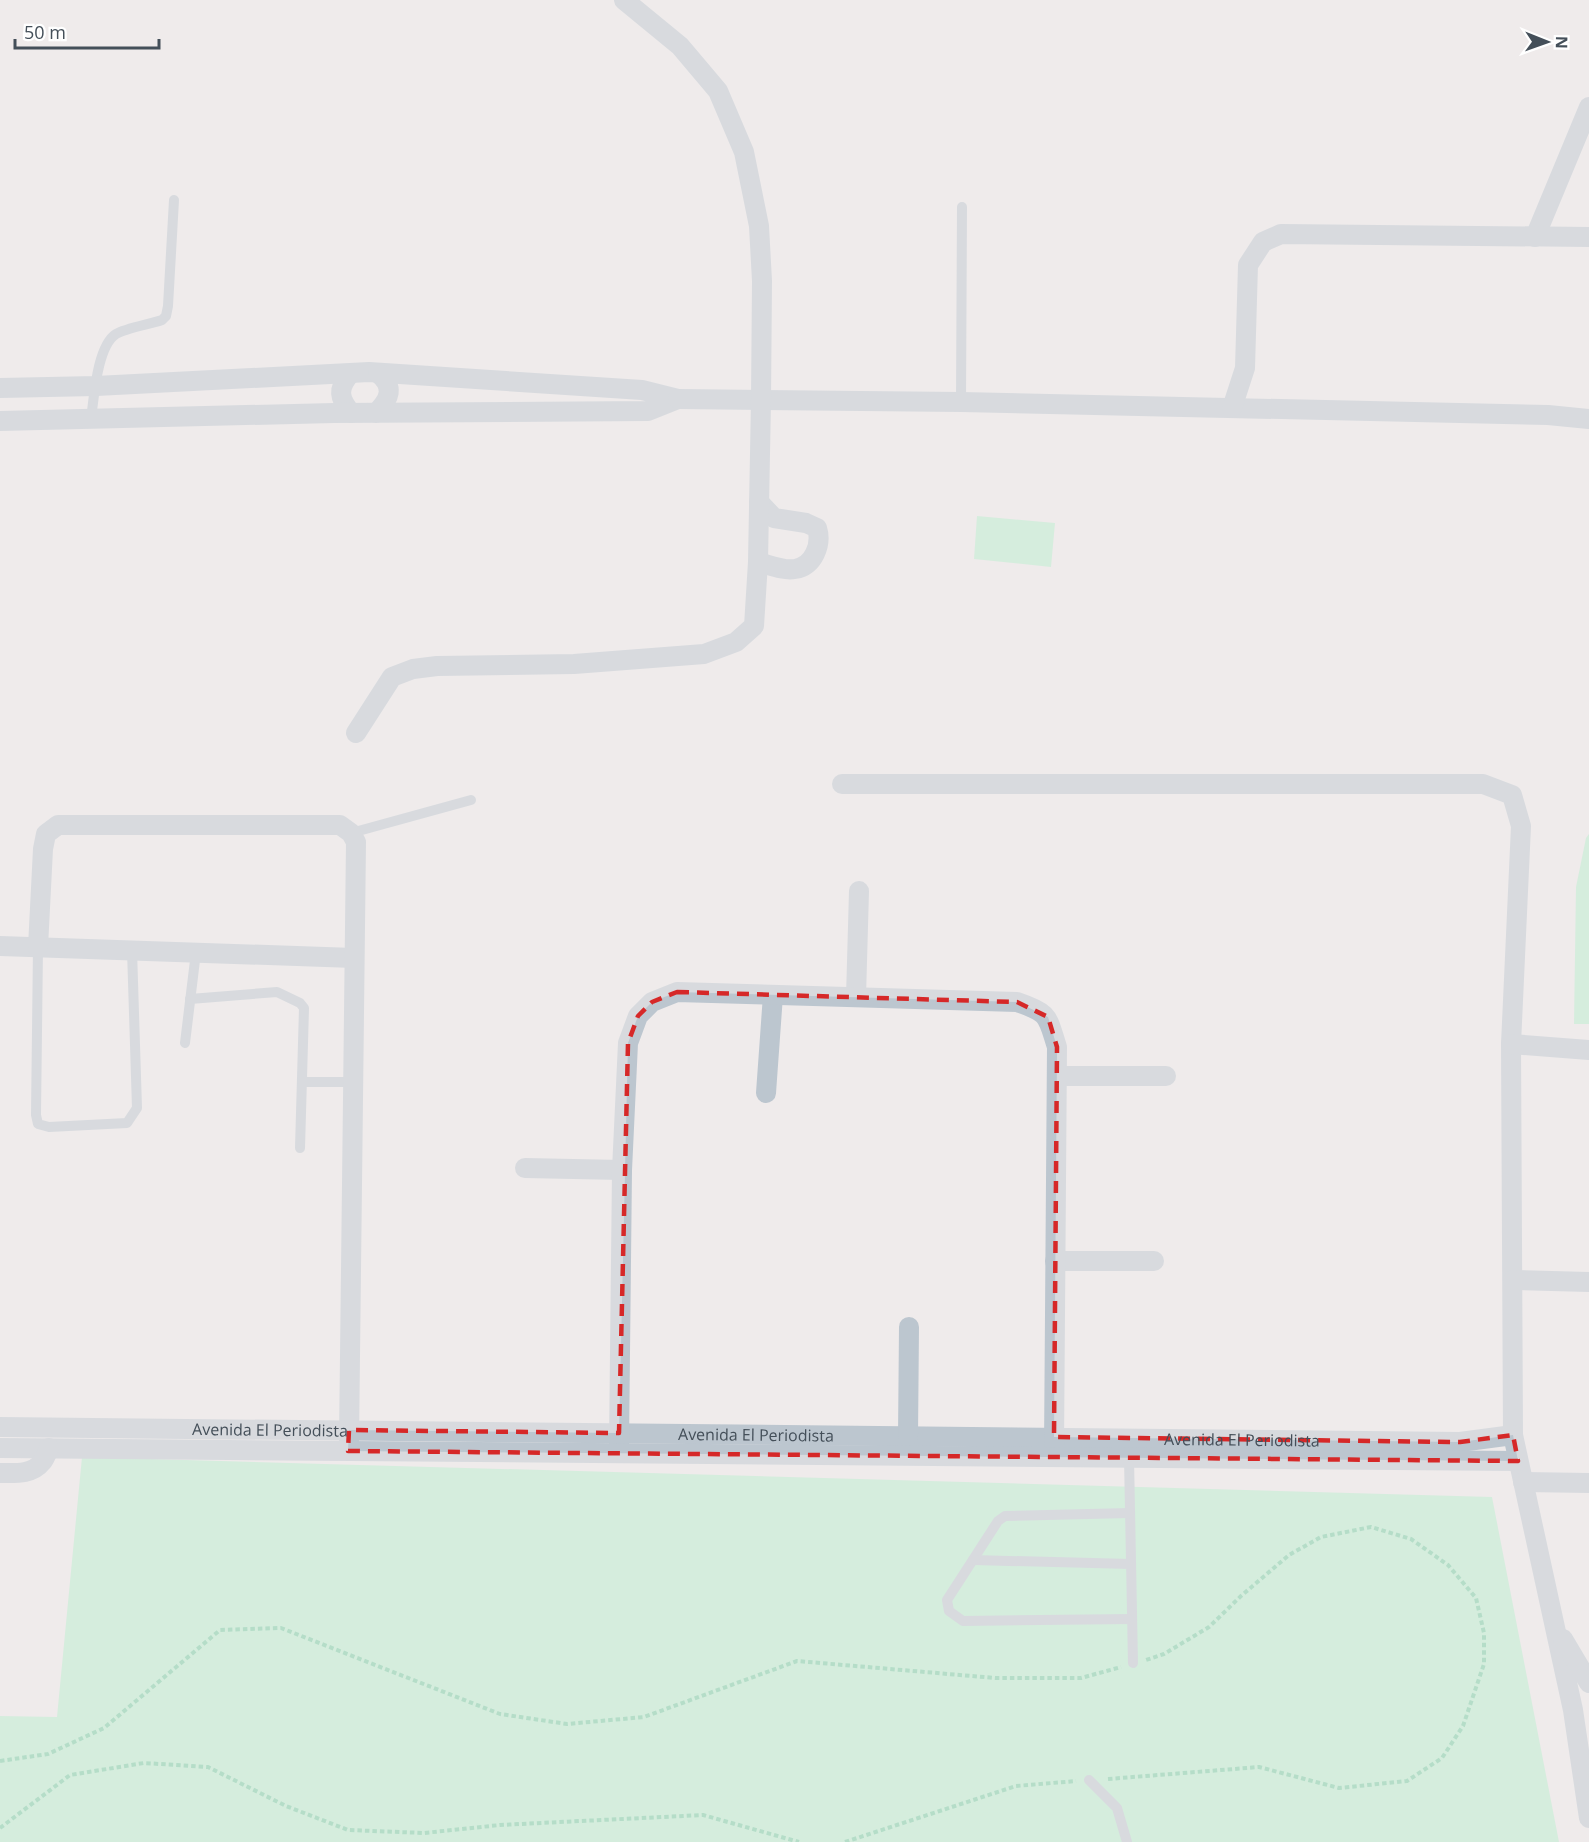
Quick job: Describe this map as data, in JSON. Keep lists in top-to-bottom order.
{
  "streets": {
    "street": ["Avenida El Periodista"]
  },
  "scale_bar": "50 m",
  "north": "right"
}
